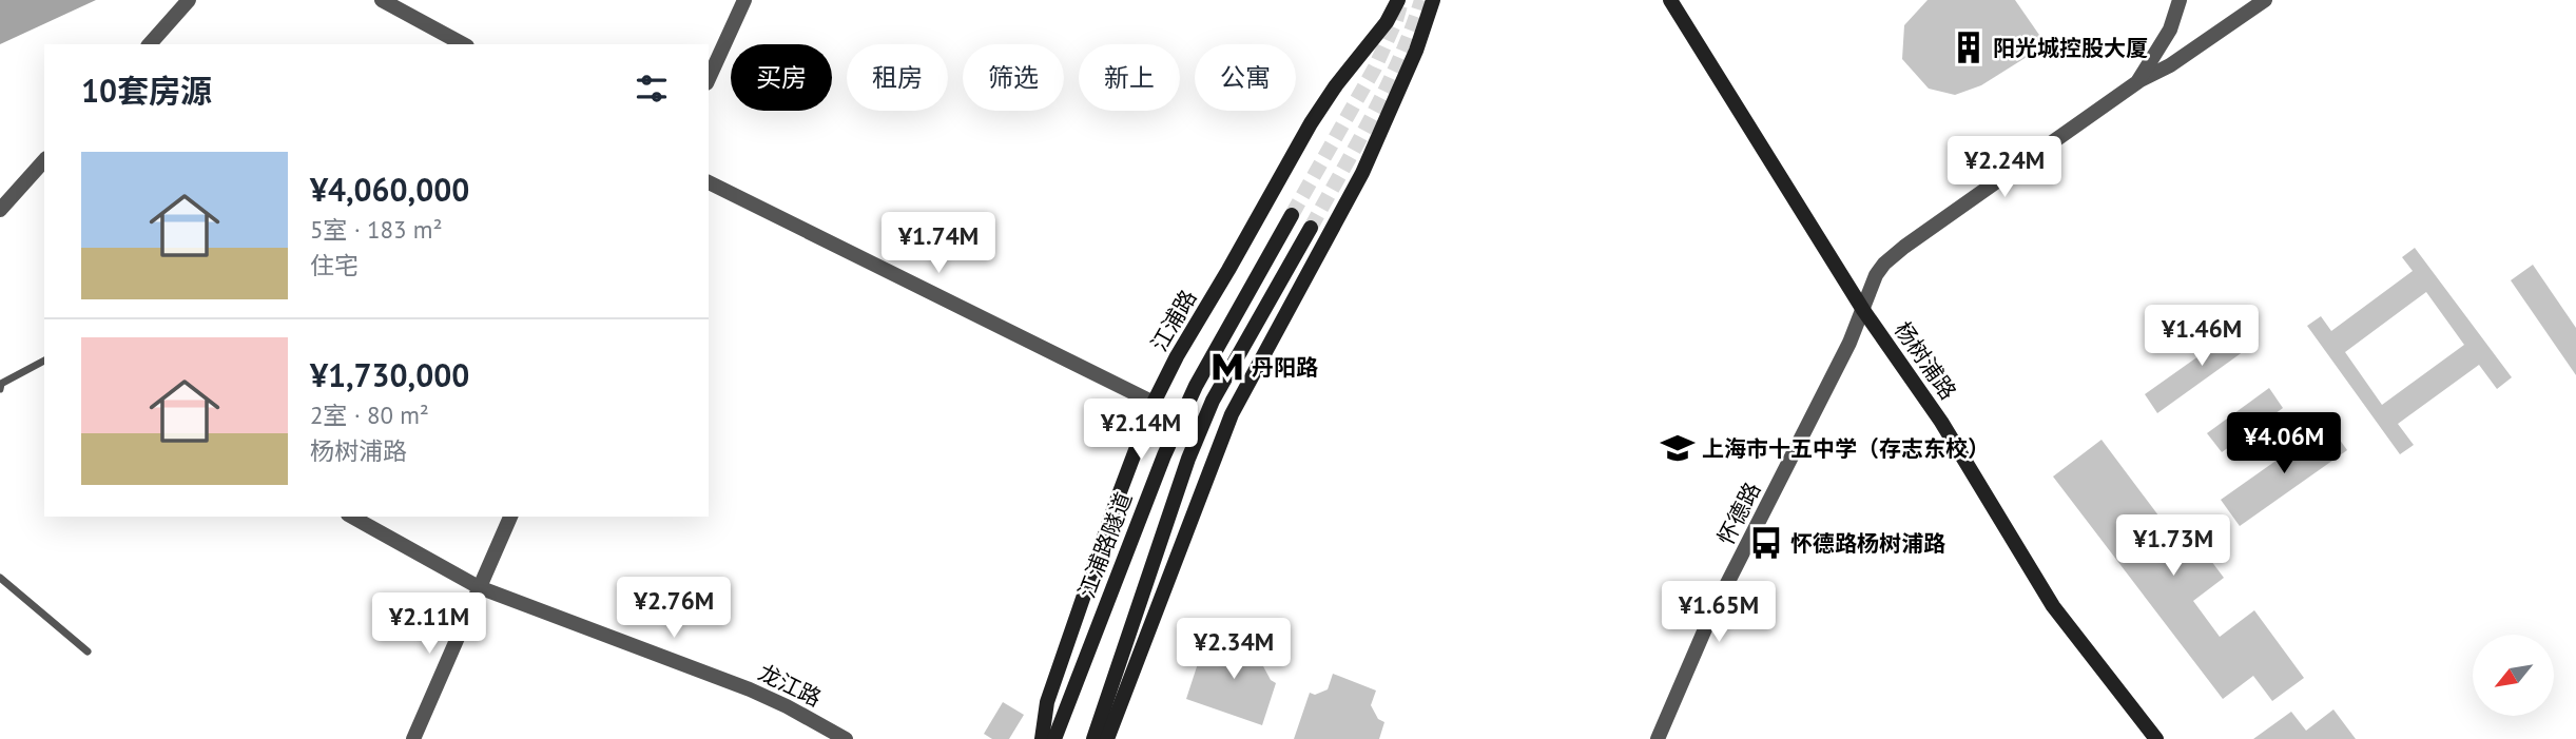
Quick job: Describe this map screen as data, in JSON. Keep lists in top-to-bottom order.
{
  "streets": {
    "main road": ["江浦路", "杨树浦路", "江浦路隧道"],
    "street": ["怀德路", "龙江路"]
  },
  "crossings": [
    ["杨树浦路", "怀德路"]
  ],
  "places": {
    "building": ["阳光城控股大厦"],
    "metro station": ["丹阳路"],
    "school or university": ["上海市十五中学（存志东校）"],
    "bus stop": ["怀德路杨树浦路"]
  },
  "north": "bottom left",
  "page": {
    "chip": [
      "买房",
      "租房",
      "筛选",
      "新上",
      "公寓"
    ],
    "heading": "10套房源",
    "list": [
      {
        "name": "¥4,060,000",
        "note": "5室 · 183 m² · 住宅"
      },
      {
        "name": "¥1,730,000",
        "note": "2室 · 80 m² · 杨树浦路"
      }
    ],
    "price": [
      "¥2.24M",
      "¥1.74M",
      "¥1.46M",
      "¥2.14M",
      "¥4.06M",
      "¥1.73M",
      "¥2.76M",
      "¥1.65M",
      "¥2.11M",
      "¥2.34M"
    ]
  }
}
